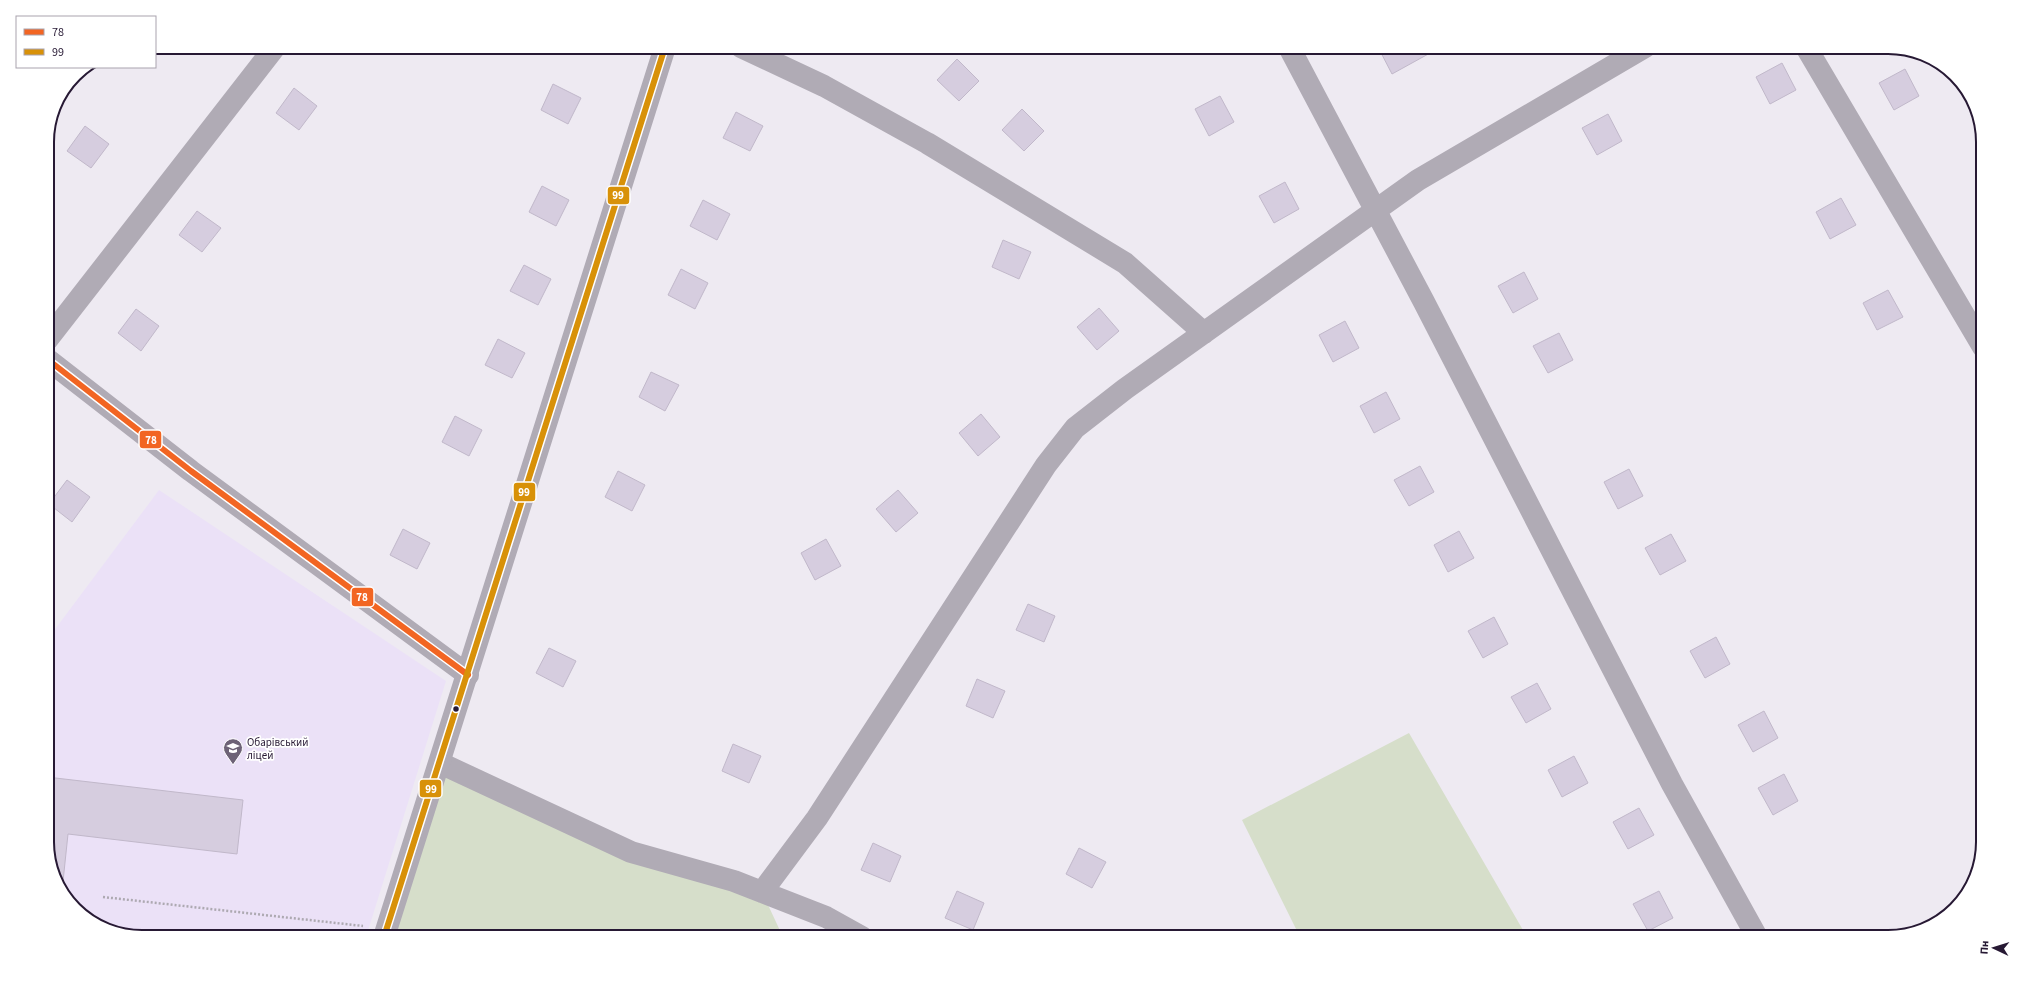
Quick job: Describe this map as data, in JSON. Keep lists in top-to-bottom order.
{
  "places": {
    "school or university": ["Обарівський ліцей"]
  },
  "lines": ["transit line 99", "transit line 78"],
  "legend": ["78", "99"],
  "north": "left"
}
